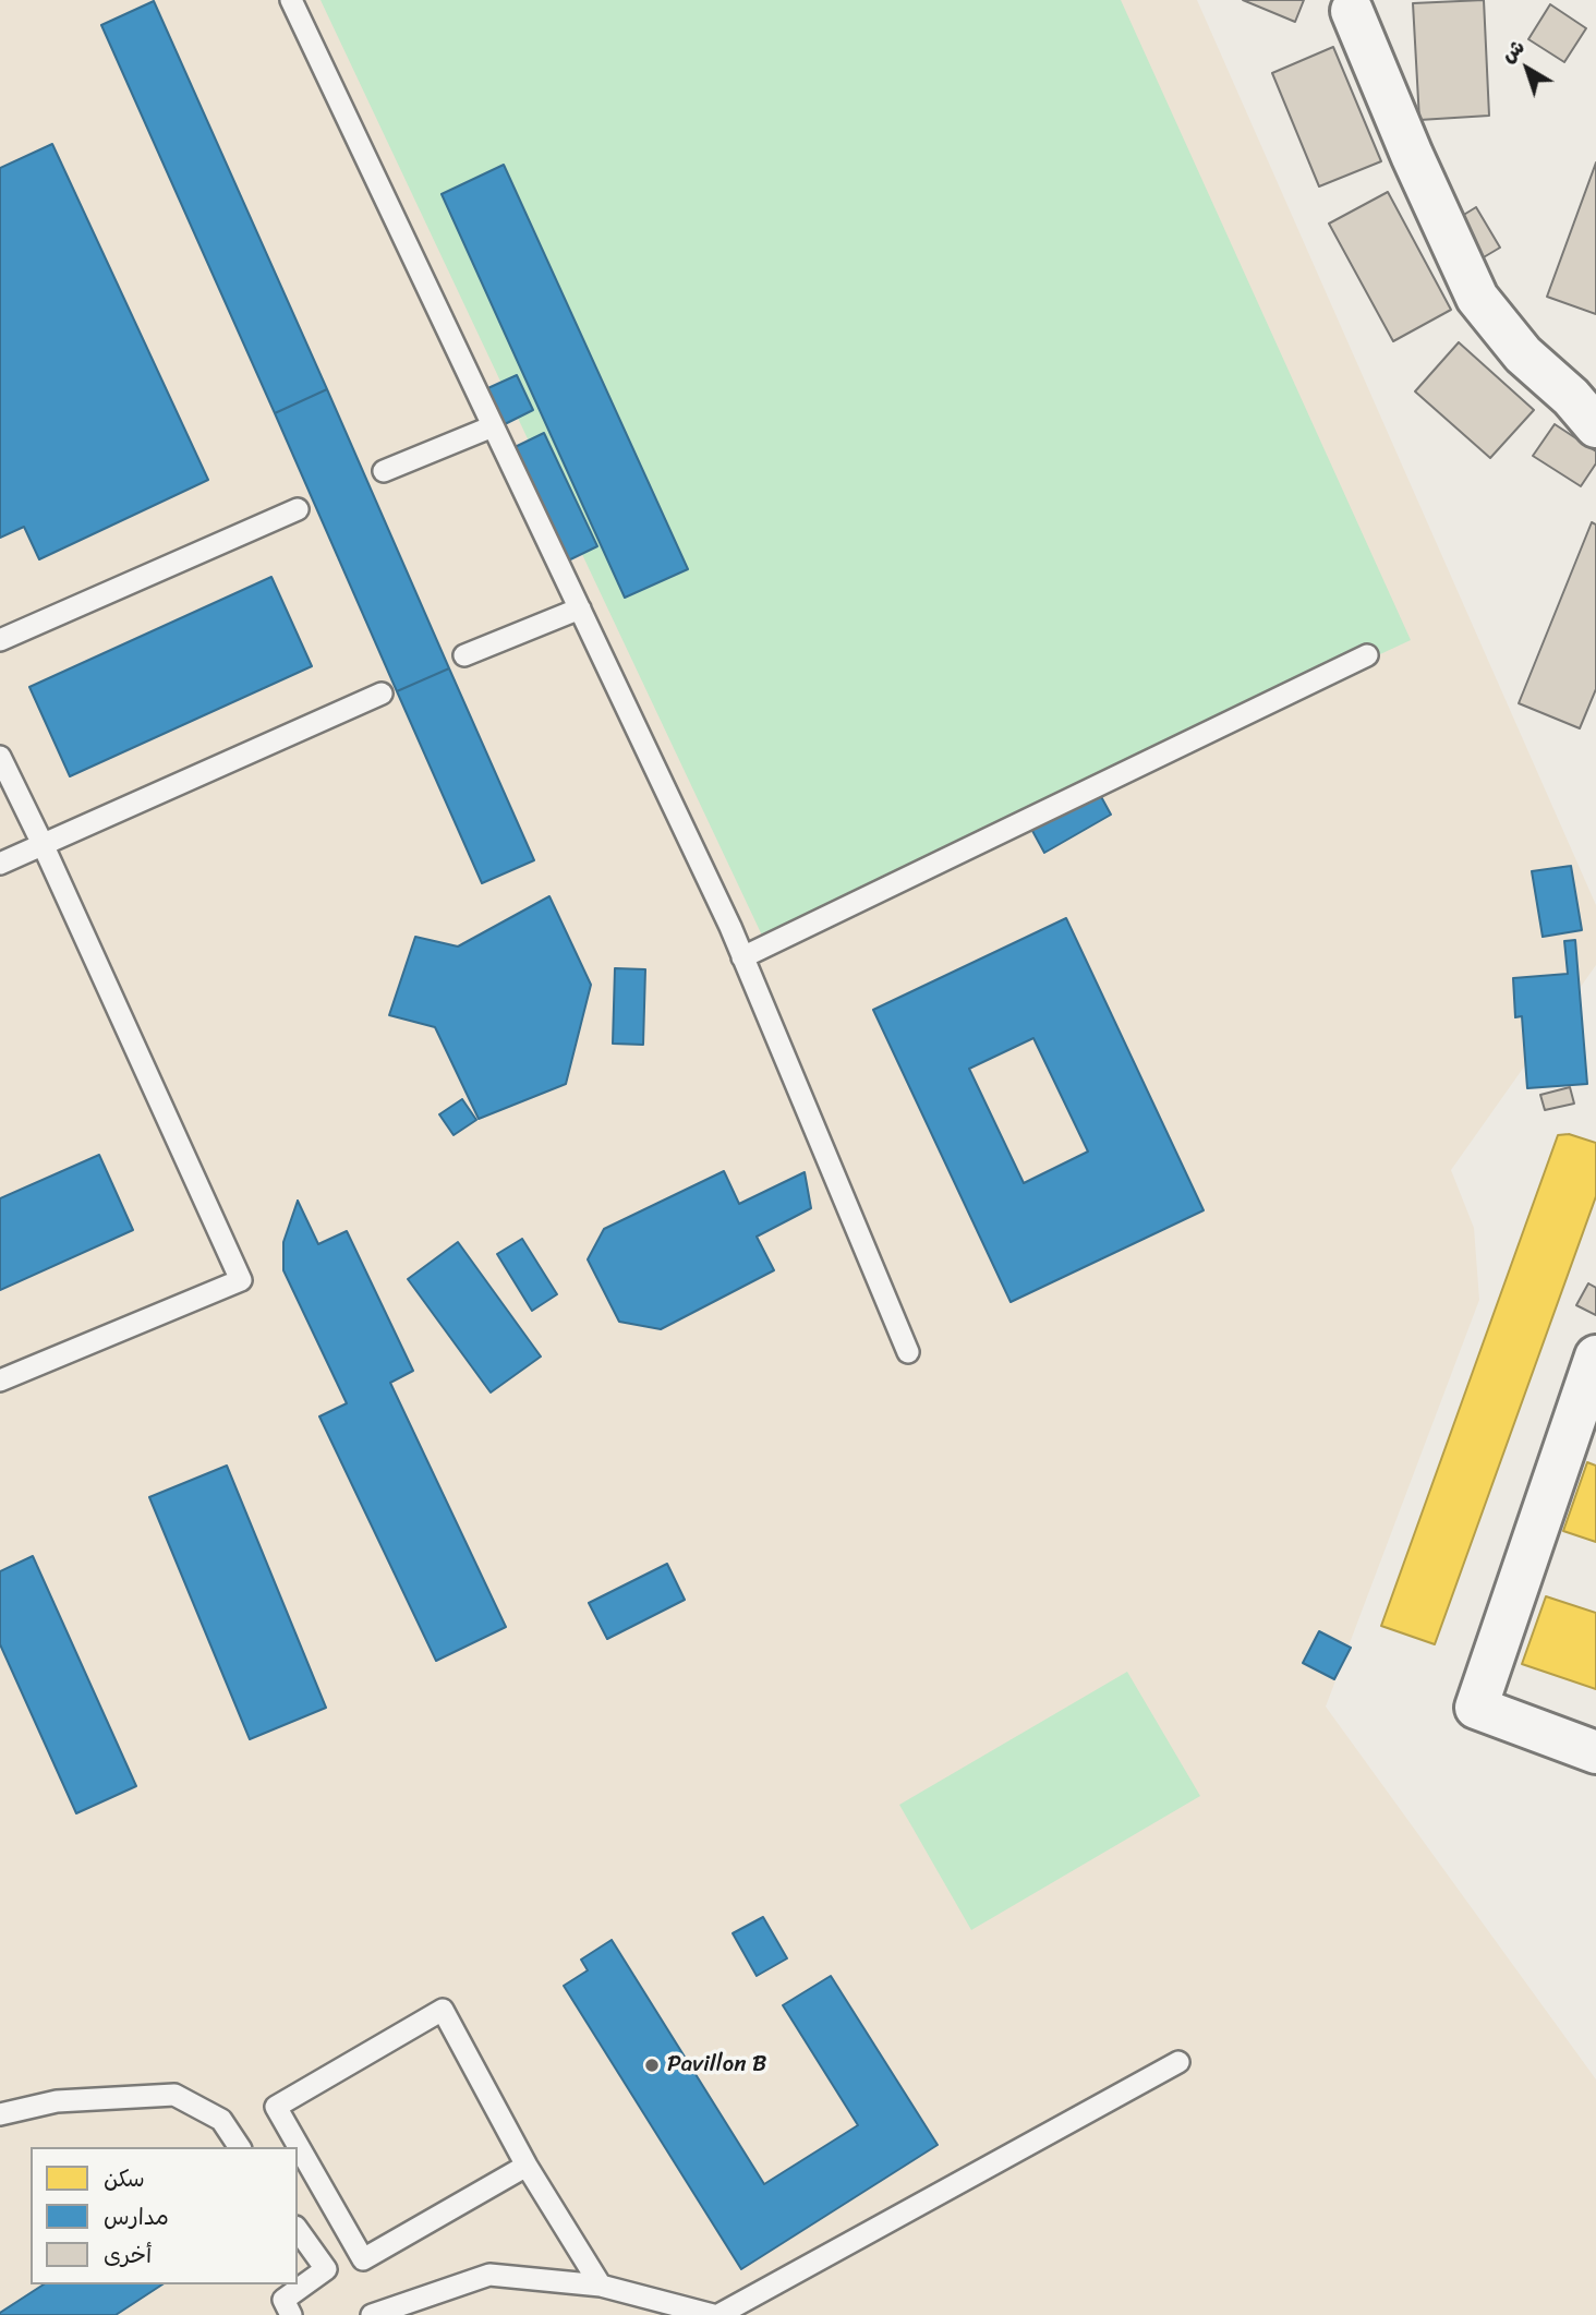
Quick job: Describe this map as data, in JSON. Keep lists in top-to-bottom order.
{
  "places": ["Pavillon B"],
  "legend": ["سكن", "مدارس", "أخرى"],
  "north": "top left"
}
